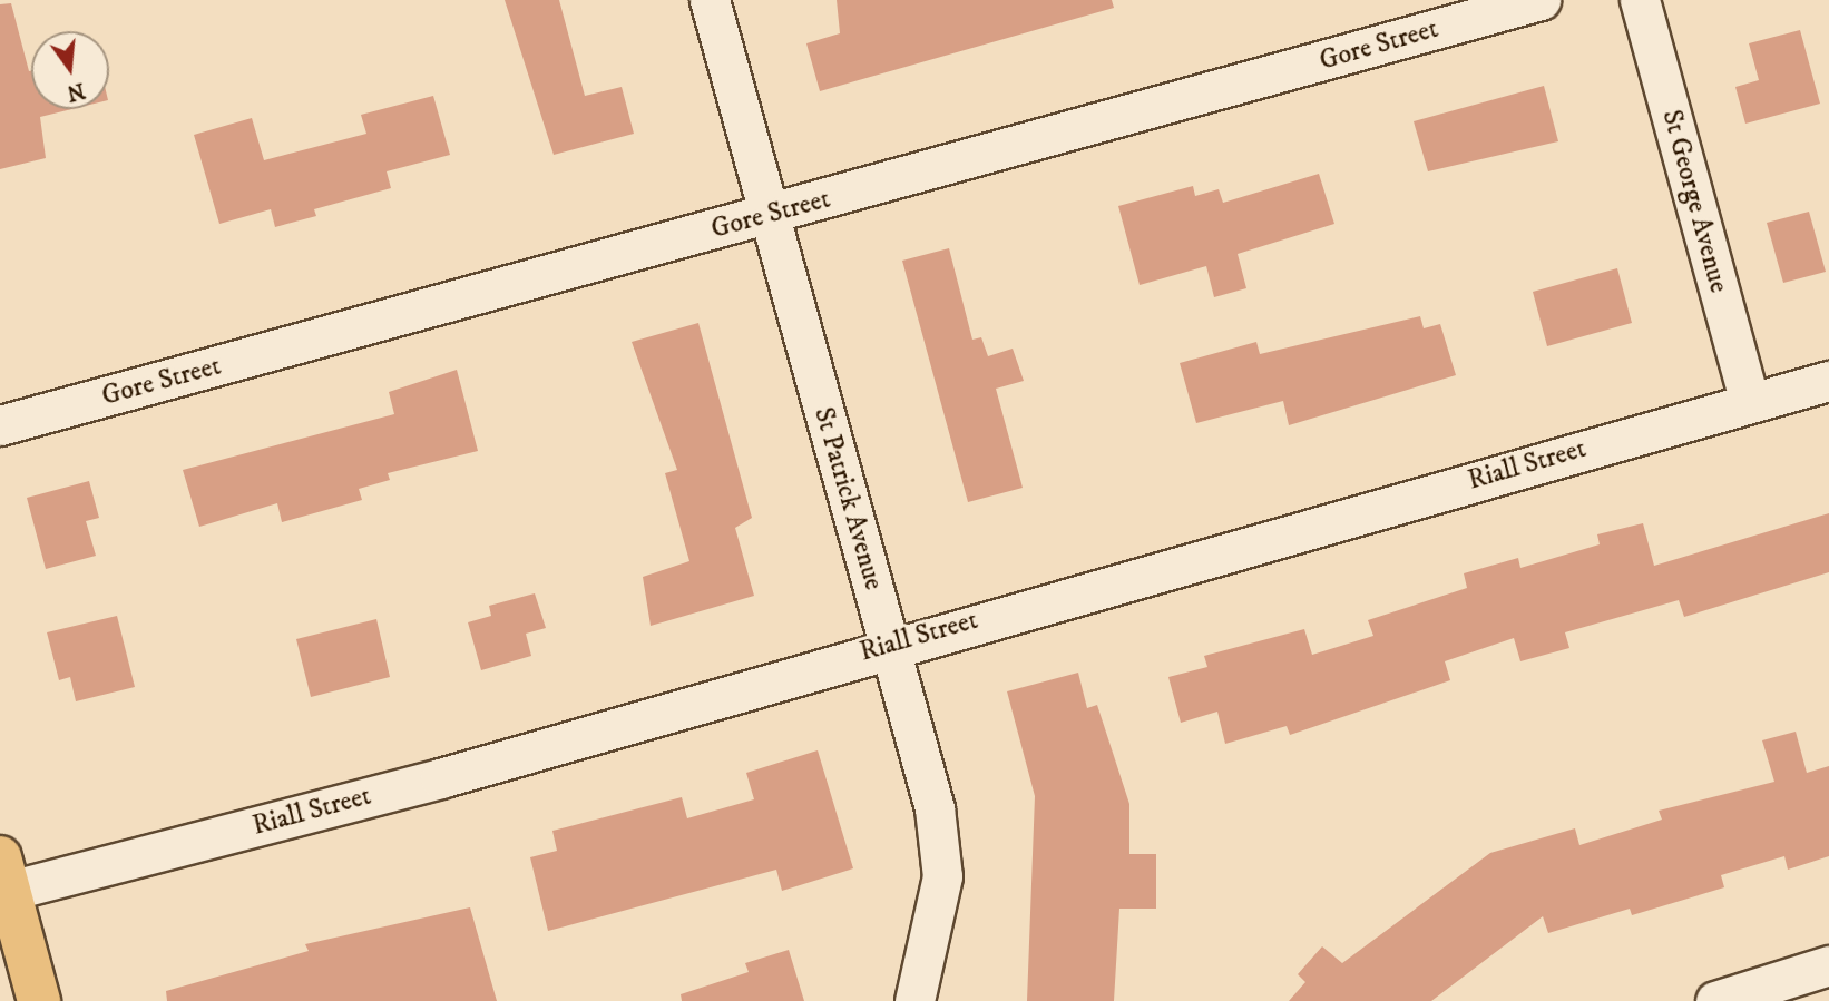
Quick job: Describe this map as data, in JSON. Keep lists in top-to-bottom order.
{
  "streets": {
    "street": [
      "Gore Street",
      "St George Avenue",
      "Riall Street",
      "St Patrick Avenue"
    ]
  },
  "crossings": [
    ["Gore Street", "St Patrick Avenue"],
    ["St George Avenue", "Riall Street"],
    ["Riall Street", "St Patrick Avenue"]
  ],
  "north": "bottom"
}
